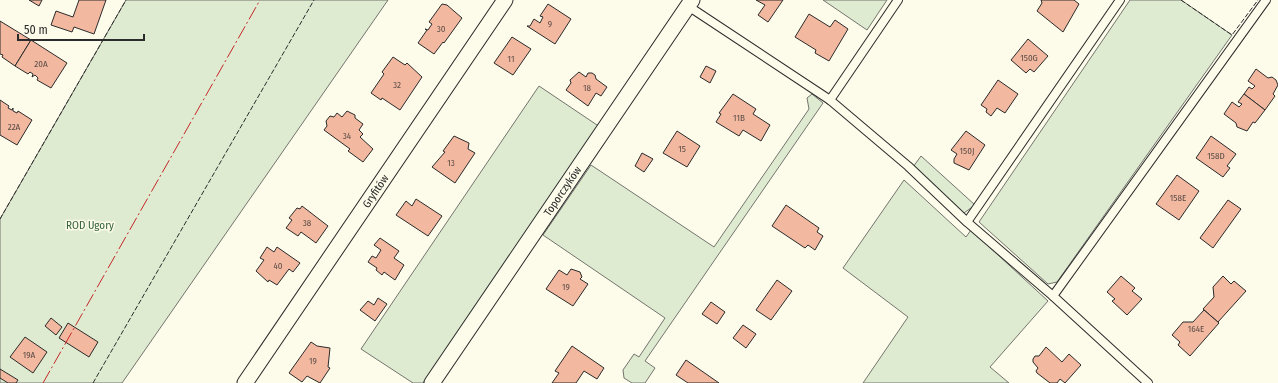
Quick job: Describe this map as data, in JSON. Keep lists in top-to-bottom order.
{
  "streets": {
    "street": ["Gryfitów", "Toporczyków"]
  },
  "parks": ["ROD Ugory"],
  "house_numbers": [
    "9",
    "30",
    "150G",
    "11",
    "20A",
    "32",
    "18",
    "11B",
    "22A",
    "34",
    "15",
    "150J",
    "158D",
    "13",
    "158E",
    "38",
    "40",
    "19",
    "164E",
    "19A",
    "19"
  ],
  "scale_bar": "50 m"
}
